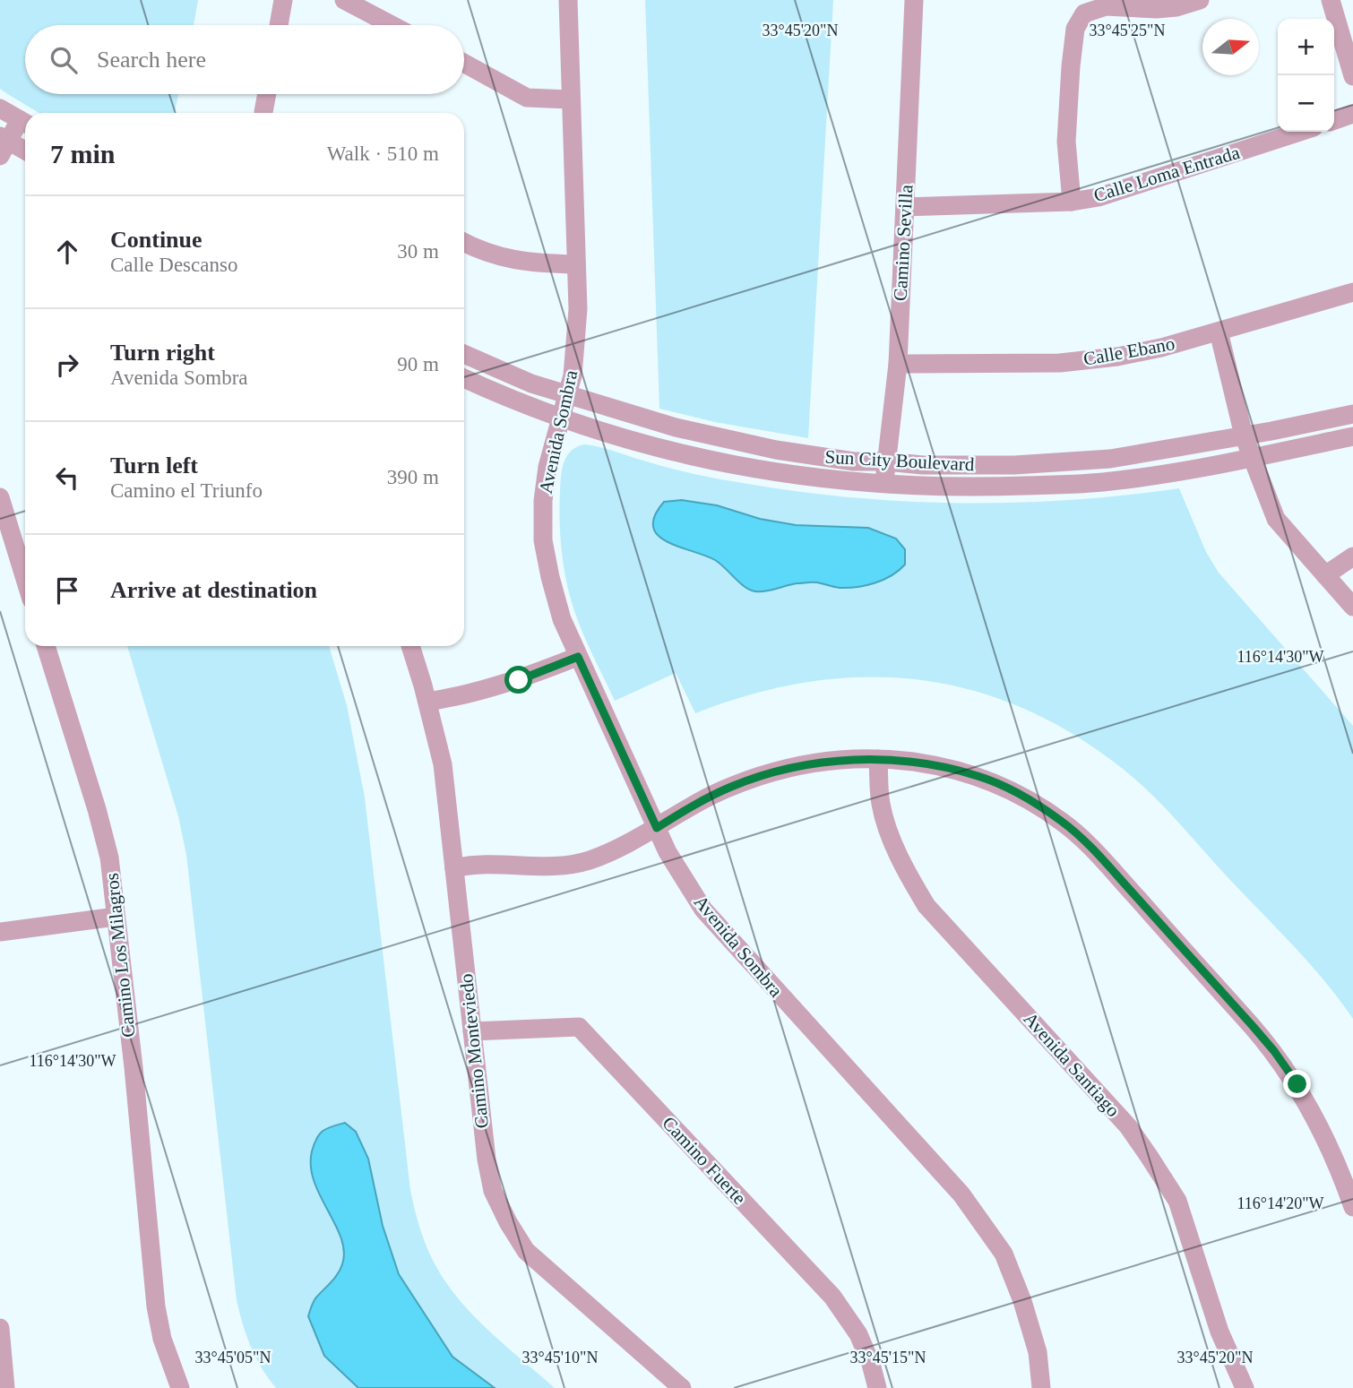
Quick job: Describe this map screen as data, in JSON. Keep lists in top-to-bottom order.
{
  "streets": {
    "street": [
      "Calle Loma Entrada",
      "Camino Sevilla",
      "Calle Ebano",
      "Avenida Sombra",
      "Sun City Boulevard",
      "Camino Los Milagros",
      "Camino Monteviedo",
      "Avenida Santiago",
      "Camino Fuerte"
    ]
  },
  "crossings": [
    ["Calle Loma Entrada", "Camino Sevilla"],
    ["Camino Sevilla", "Calle Ebano"],
    ["Camino Sevilla", "Sun City Boulevard"],
    ["Avenida Sombra", "Sun City Boulevard"],
    ["Camino Monteviedo", "Camino Fuerte"]
  ],
  "north": "right",
  "page": {
    "map_buttons": ["+", "−"],
    "search": "Search here",
    "heading": ["7 min", "Walk · 510 m"],
    "list": [
      ["Continue", "Calle Descanso", "30 m"],
      ["Turn right", "Avenida Sombra", "90 m"],
      ["Turn left", "Camino el Triunfo", "390 m"],
      "Arrive at destination"
    ]
  },
  "coordinates": [
    "33°45'20\"N",
    "33°45'25\"N",
    "116°14'30\"W",
    "116°14'20\"W",
    "33°45'05\"N",
    "33°45'10\"N",
    "33°45'15\"N"
  ]
}
